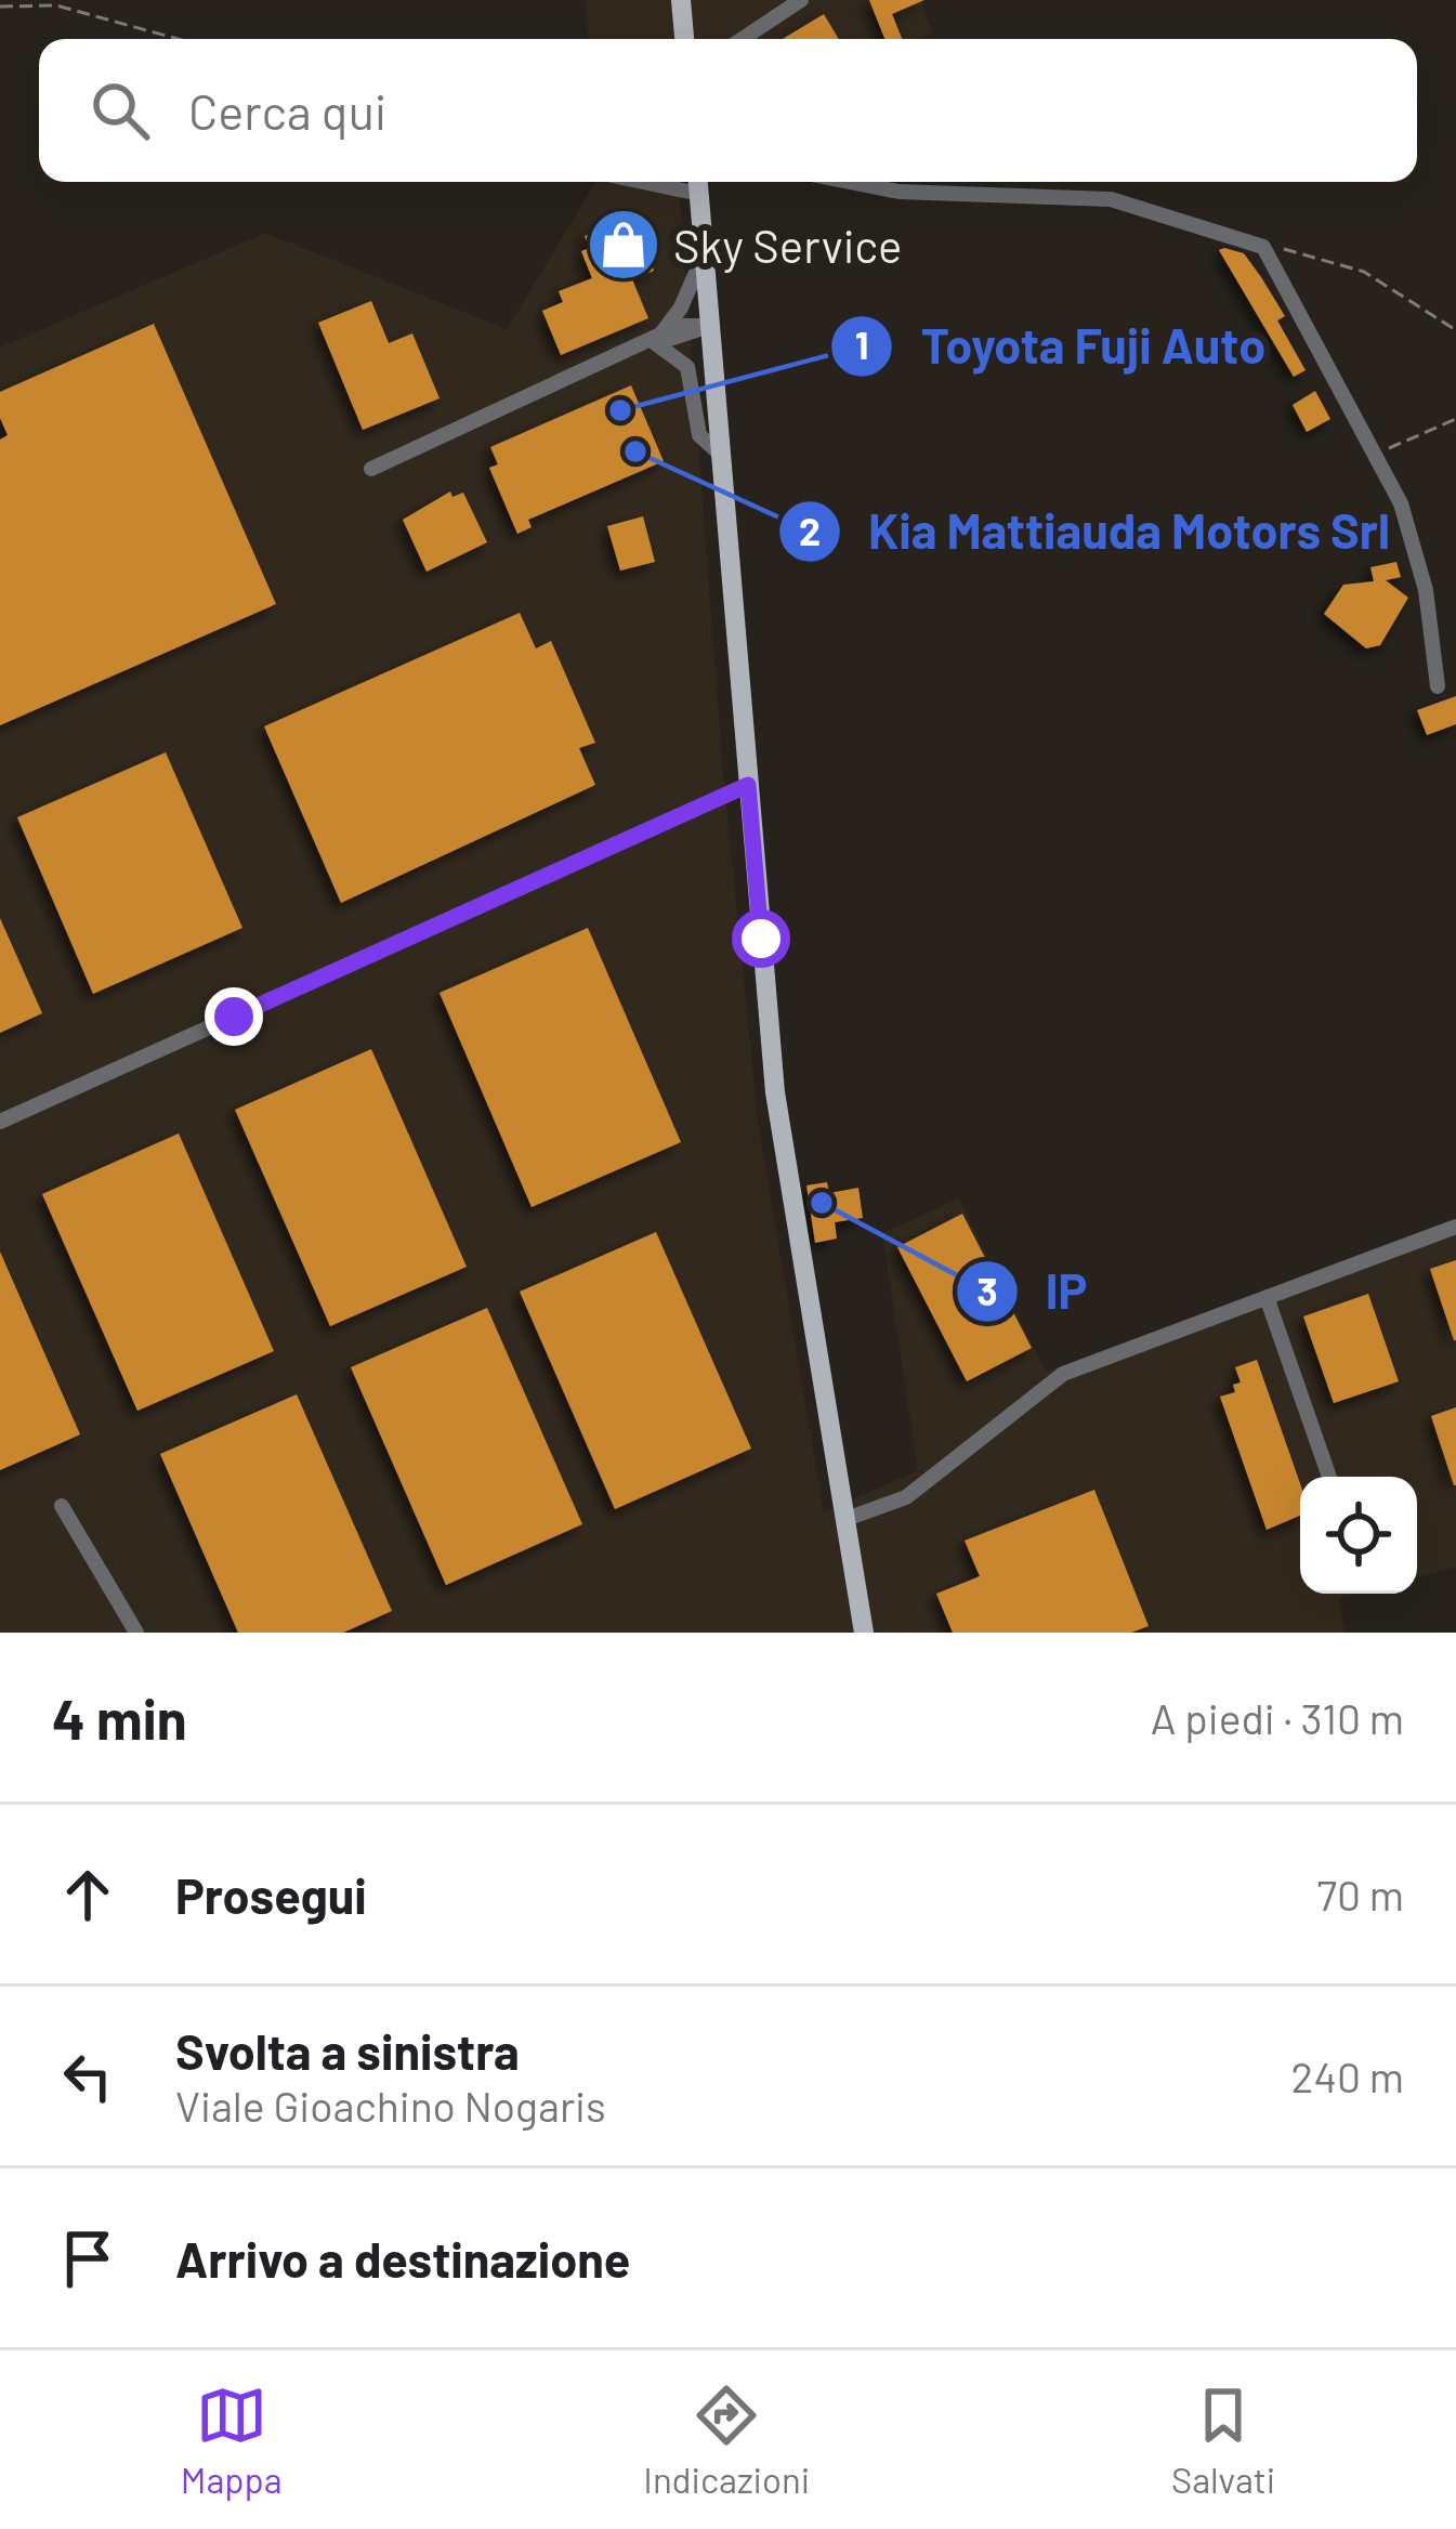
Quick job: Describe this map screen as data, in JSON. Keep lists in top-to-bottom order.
{
  "places": {
    "shop": ["Sky Service"],
    "other": ["Toyota Fuji Auto", "Kia Mattiauda Motors Srl", "IP"]
  },
  "page": {
    "search": "Cerca qui",
    "heading": ["4 min", "A piedi · 310 m"],
    "list": [
      ["Prosegui", "70 m"],
      ["Svolta a sinistra", "Viale Gioachino Nogaris", "240 m"],
      "Arrivo a destinazione"
    ],
    "nav": ["Mappa", "Indicazioni", "Salvati"]
  }
}
